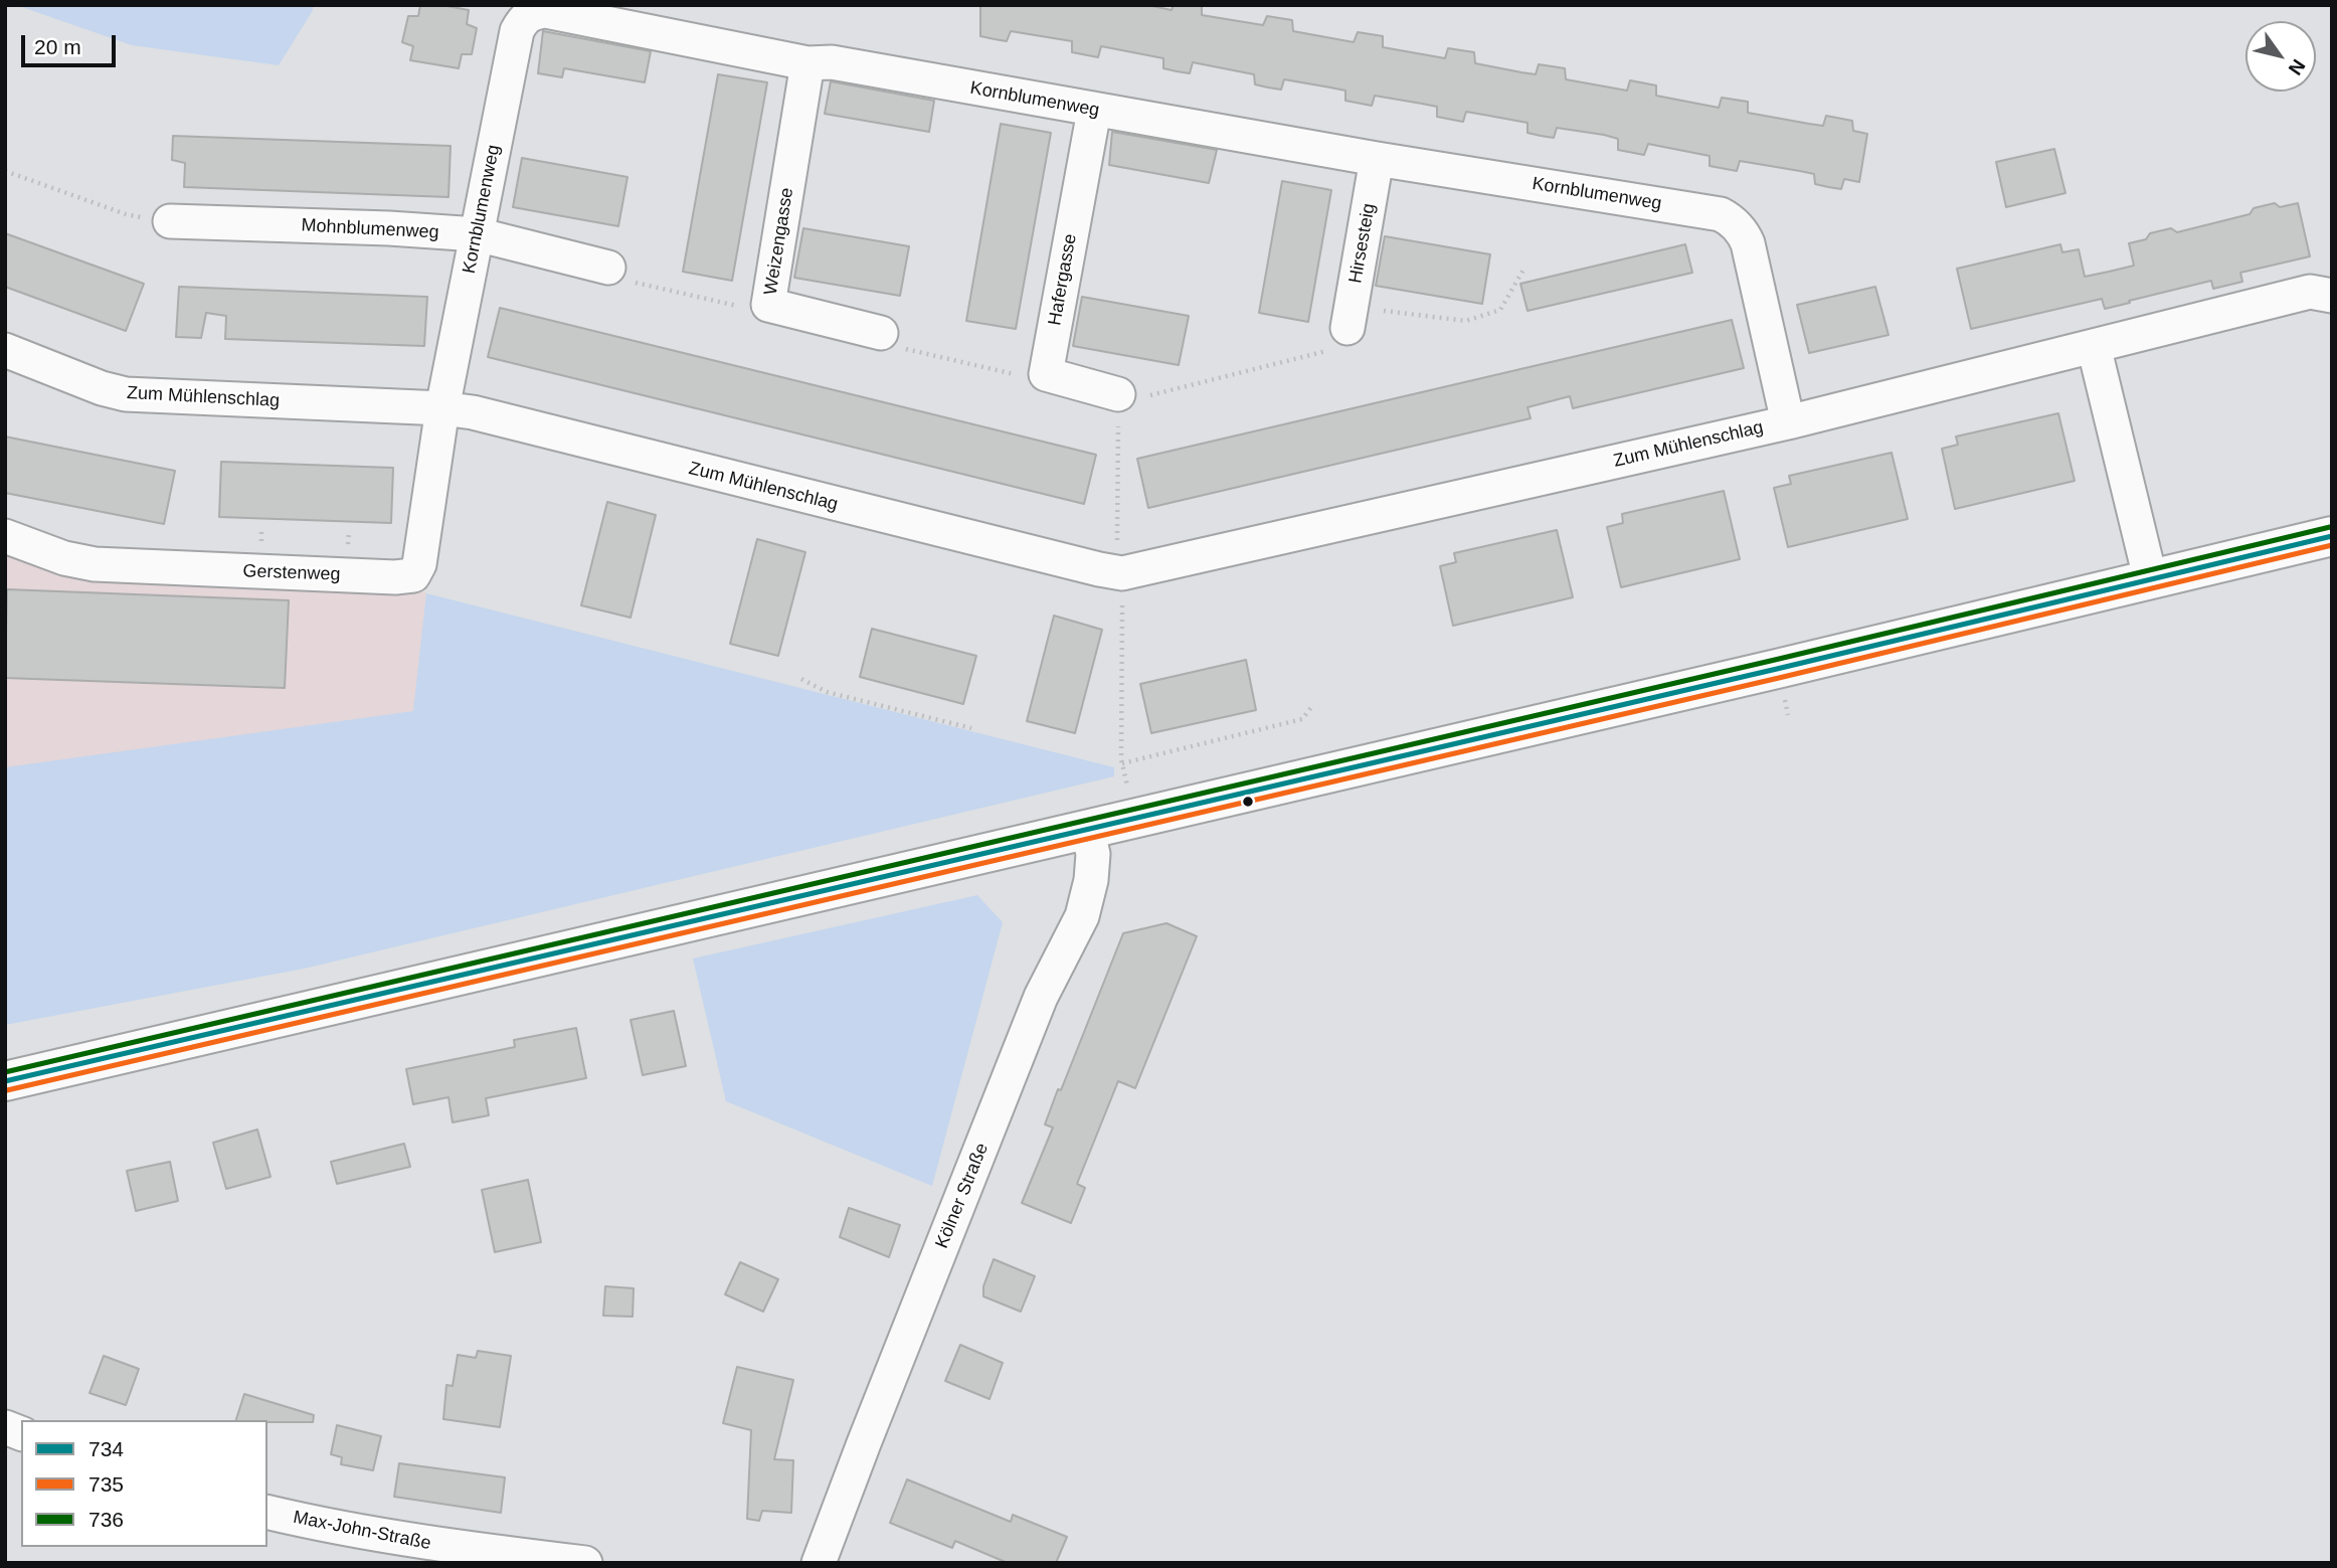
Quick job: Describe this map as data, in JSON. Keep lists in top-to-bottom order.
{
  "streets": {
    "street": [
      "Kornblumenweg",
      "Mohnblumenweg",
      "Weizengasse",
      "Hirsesteig",
      "Hafergasse",
      "Zum Mühlenschlag",
      "Gerstenweg",
      "Kölner Straße",
      "Max-John-Straße"
    ]
  },
  "crossings": [
    ["Kornblumenweg", "Mohnblumenweg"],
    ["Kornblumenweg", "Weizengasse"],
    ["Kornblumenweg", "Hirsesteig"],
    ["Kornblumenweg", "Hafergasse"],
    ["Kornblumenweg", "Zum Mühlenschlag"],
    ["Kornblumenweg", "Gerstenweg"],
    ["Zum Mühlenschlag", "Gerstenweg"]
  ],
  "lines": ["transit line 736", "transit line 734", "transit line 735"],
  "legend": ["734", "735", "736"],
  "scale_bar": "20 m",
  "north": "bottom right"
}
